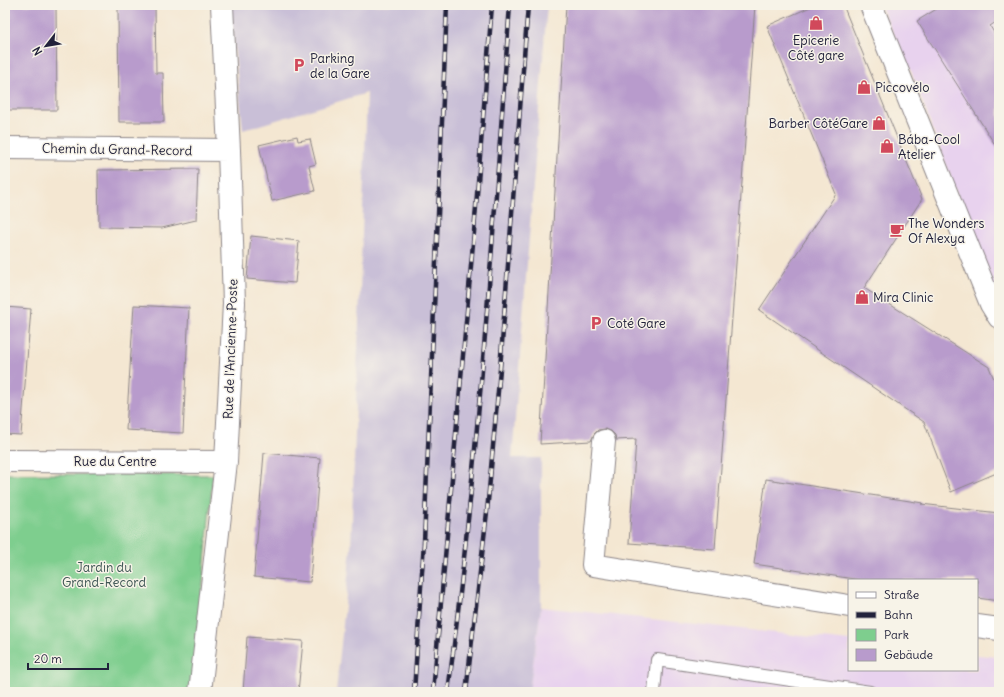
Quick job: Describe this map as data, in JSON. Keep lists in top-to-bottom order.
{
  "streets": {
    "street": ["Chemin du Grand-Record", "Rue de l'Ancienne-Poste", "Rue du Centre"]
  },
  "crossings": [
    ["Chemin du Grand-Record", "Rue de l'Ancienne-Poste"],
    ["Rue de l'Ancienne-Poste", "Rue du Centre"]
  ],
  "parks": ["Jardin du Grand-Record"],
  "places": {
    "shop": [
      "Epicerie Côté gare",
      "Piccovélo",
      "Barber CôtéGare",
      "Bába-Cool Atelier",
      "Mira Clinic"
    ],
    "parking": ["Parking de la Gare", "Coté Gare"],
    "cafe": ["The Wonders Of Alexya"]
  },
  "legend": [
    "Straße",
    "Bahn",
    "Park",
    "Gebäude"
  ],
  "scale_bar": "20 m",
  "north": "bottom left"
}
